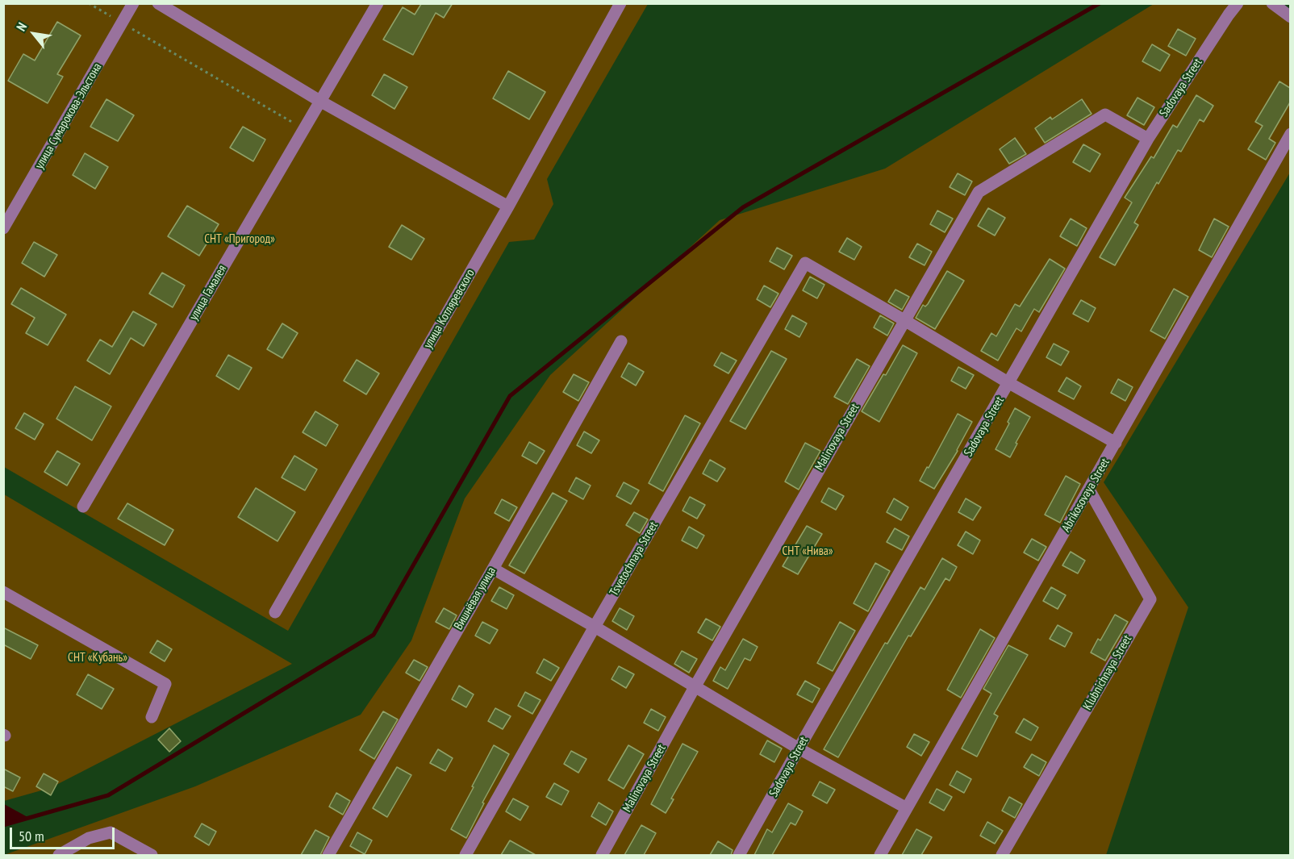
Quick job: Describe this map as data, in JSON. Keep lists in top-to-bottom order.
{
  "streets": {
    "street": [
      "Sadovaya Street",
      "улица Сумарокова-Эльстона",
      "улица Гамалея",
      "улица Котляревского",
      "Malinovaya Street",
      "Abrikosovaya Street",
      "Tsvetochnaya Street",
      "Вишнёвая улица",
      "Klubnichnaya Street"
    ]
  },
  "crossings": [
    ["Sadovaya Street", "Malinovaya Street"],
    ["Malinovaya Street", "Tsvetochnaya Street"],
    ["Abrikosovaya Street", "Klubnichnaya Street"]
  ],
  "parks": ["СНТ «Пригород»", "СНТ «Нива»", "СНТ «Кубань»"],
  "scale_bar": "50 m",
  "north": "top left"
}
